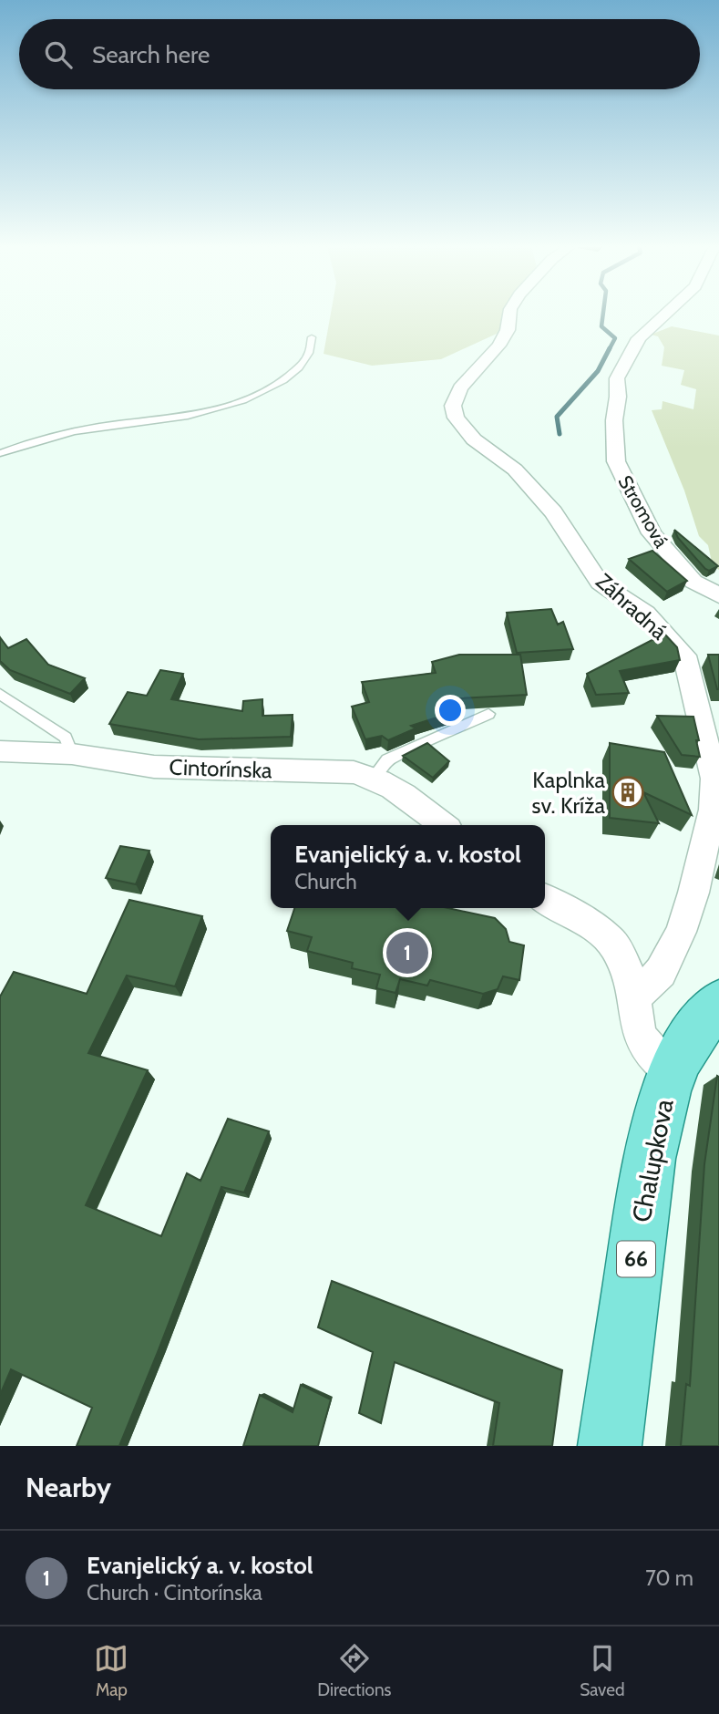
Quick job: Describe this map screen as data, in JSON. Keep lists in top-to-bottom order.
{
  "streets": {
    "main road": ["Chalupkova", "66"],
    "street": ["Stromová", "Záhradná", "Cintorínska"]
  },
  "places": {
    "building": ["Kaplnka sv. Kríža"]
  },
  "page": {
    "search": "Search here",
    "popup": ["Evanjelický a. v. kostol", "Church"],
    "pins": "1",
    "heading": "Nearby",
    "list": [
      {
        "mark": "1",
        "name": "Evanjelický a. v. kostol",
        "note": "Church · Cintorínska",
        "value": "70 m"
      }
    ],
    "nav": ["Map", "Directions", "Saved"]
  }
}
